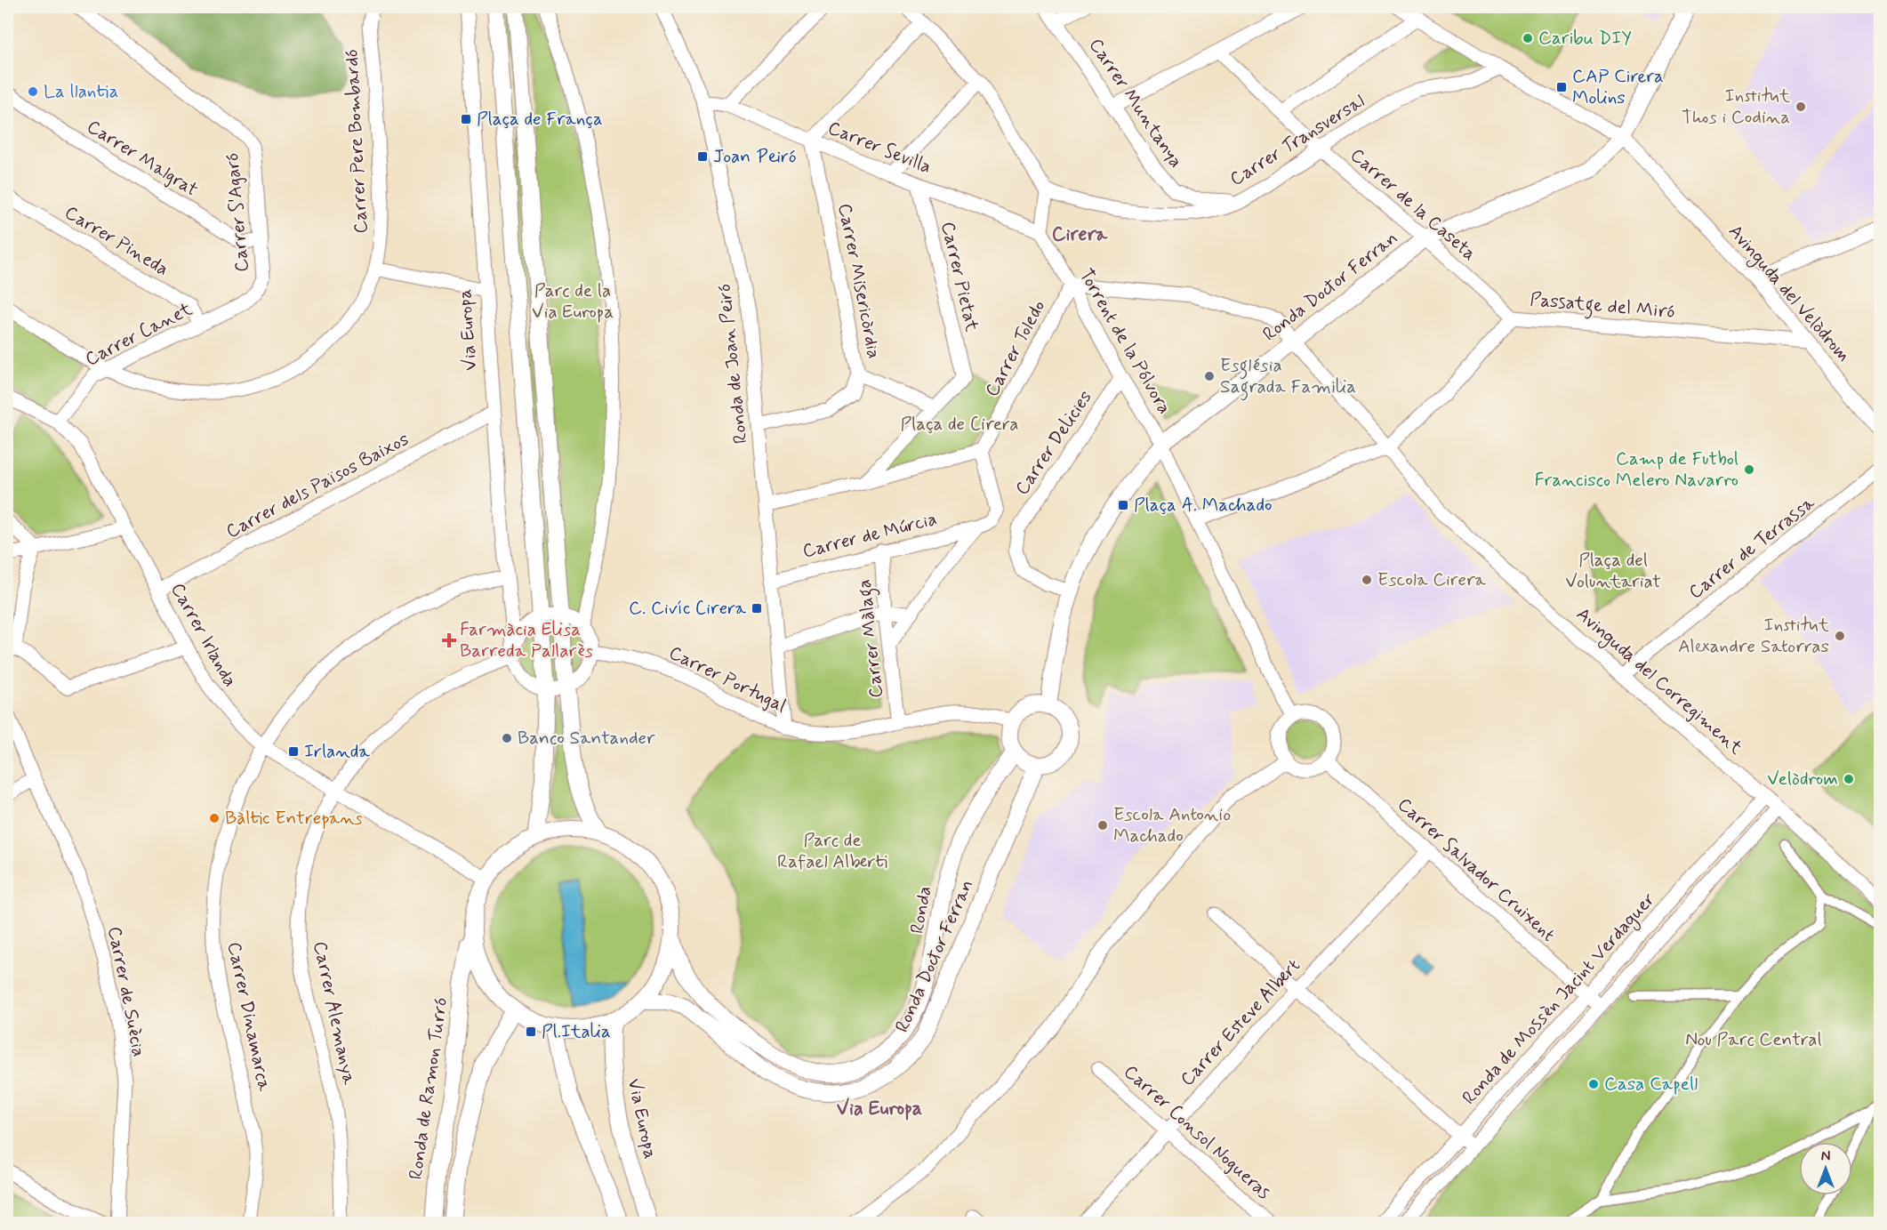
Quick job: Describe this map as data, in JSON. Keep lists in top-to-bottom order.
{
  "streets": {
    "street": [
      "Carrer Muntanya",
      "Carrer Transversal",
      "Carrer Pere Bombardó",
      "Carrer Sevilla",
      "Carrer Malgrat",
      "Carrer de la Caseta",
      "Carrer S'Agaró",
      "Carrer Pineda",
      "Carrer Pietat",
      "Carrer Misericòrdia",
      "Ronda Doctor Ferran",
      "Avinguda del Velòdrom",
      "Passatge del Miró",
      "Via Europa",
      "Carrer Canet",
      "Torrent de la Pólvora",
      "Carrer Toledo",
      "Ronda de Joan Peiró",
      "Carrer Delicies",
      "Carrer dels Països Baixos",
      "Carrer de Múrcia",
      "Carrer de Terrassa",
      "Carrer Irlanda",
      "Carrer Màlaga",
      "Carrer Portugal",
      "Avinguda del Corregiment",
      "Carrer Salvador Cruixent",
      "Ronda",
      "Carrer de Suècia",
      "Ronda de Mossèn Jacint Verdaguer",
      "Carrer Alemanya",
      "Carrer Dinamarca",
      "Carrer Esteve Albert",
      "Ronda de Ramon Turró",
      "Carrer Consol Nogueras"
    ]
  },
  "crossings": [
    ["Carrer Muntanya", "Carrer Transversal"],
    ["Carrer Transversal", "Carrer de la Caseta"],
    ["Carrer Transversal", "Avinguda del Velòdrom"],
    ["Carrer Pere Bombardó", "Carrer Canet"],
    ["Carrer Sevilla", "Carrer Pietat"],
    ["Carrer Sevilla", "Carrer Misericòrdia"],
    ["Carrer Sevilla", "Torrent de la Pólvora"],
    ["Carrer Sevilla", "Ronda de Joan Peiró"],
    ["Carrer Malgrat", "Carrer S'Agaró"],
    ["Carrer de la Caseta", "Ronda Doctor Ferran"],
    ["Carrer de la Caseta", "Passatge del Miró"],
    ["Carrer S'Agaró", "Carrer Canet"],
    ["Carrer Pineda", "Carrer Canet"],
    ["Carrer Misericòrdia", "Ronda de Joan Peiró"],
    ["Ronda Doctor Ferran", "Avinguda del Velòdrom"],
    ["Ronda Doctor Ferran", "Torrent de la Pólvora"],
    ["Ronda Doctor Ferran", "Carrer Delicies"],
    ["Ronda Doctor Ferran", "Carrer Portugal"],
    ["Ronda Doctor Ferran", "Avinguda del Corregiment"],
    ["Ronda Doctor Ferran", "Ronda"],
    ["Avinguda del Velòdrom", "Passatge del Miró"],
    ["Passatge del Miró", "Avinguda del Corregiment"],
    ["Via Europa", "Carrer dels Països Baixos"],
    ["Via Europa", "Carrer Alemanya"],
    ["Via Europa", "Carrer Dinamarca"],
    ["Carrer Canet", "Carrer Irlanda"],
    ["Torrent de la Pólvora", "Carrer Toledo"],
    ["Torrent de la Pólvora", "Carrer Delicies"],
    ["Torrent de la Pólvora", "Avinguda del Corregiment"],
    ["Torrent de la Pólvora", "Carrer Salvador Cruixent"],
    ["Carrer Toledo", "Avinguda del Corregiment"],
    ["Ronda de Joan Peiró", "Carrer de Múrcia"],
    ["Ronda de Joan Peiró", "Carrer Portugal"],
    ["Carrer dels Països Baixos", "Carrer Irlanda"],
    ["Carrer de Múrcia", "Carrer Màlaga"],
    ["Carrer de Terrassa", "Avinguda del Corregiment"],
    ["Carrer Irlanda", "Carrer Alemanya"],
    ["Carrer Irlanda", "Carrer Dinamarca"],
    ["Carrer Màlaga", "Carrer Portugal"],
    ["Carrer Portugal", "Ronda"],
    ["Avinguda del Corregiment", "Ronda de Mossèn Jacint Verdaguer"],
    ["Carrer Salvador Cruixent", "Ronda de Mossèn Jacint Verdaguer"],
    ["Carrer Salvador Cruixent", "Carrer Esteve Albert"],
    ["Carrer Esteve Albert", "Carrer Consol Nogueras"]
  ],
  "districts": ["Cirera", "Via Europa"],
  "parks": [
    "Parc de la Via Europa",
    "Plaça de Cirera",
    "Plaça del Voluntariat",
    "Parc de Rafael Alberti",
    "Nou Parc Central"
  ],
  "places": {
    "other": [
      "Caribu DIY",
      "La llantia",
      "Institut Thos i Codina",
      "Església Sagrada Familia",
      "Camp de Futbol Francisco Melero Navarro",
      "Escola Cirera",
      "Institut Alexandre Satorras",
      "Banco Santander",
      "Velòdrom",
      "Bàltic Entrepans",
      "Escola Antonio Machado",
      "Casa Capell"
    ],
    "transit": [
      "CAP Cirera Molins",
      "Plaça de França",
      "Joan Peiró",
      "Plaça A. Machado",
      "C. Civíc Cirera",
      "Irlanda",
      "Pl.Italia"
    ],
    "health": ["Farmàcia Elisa Barreda Pallarès"]
  },
  "north": "top"
}
